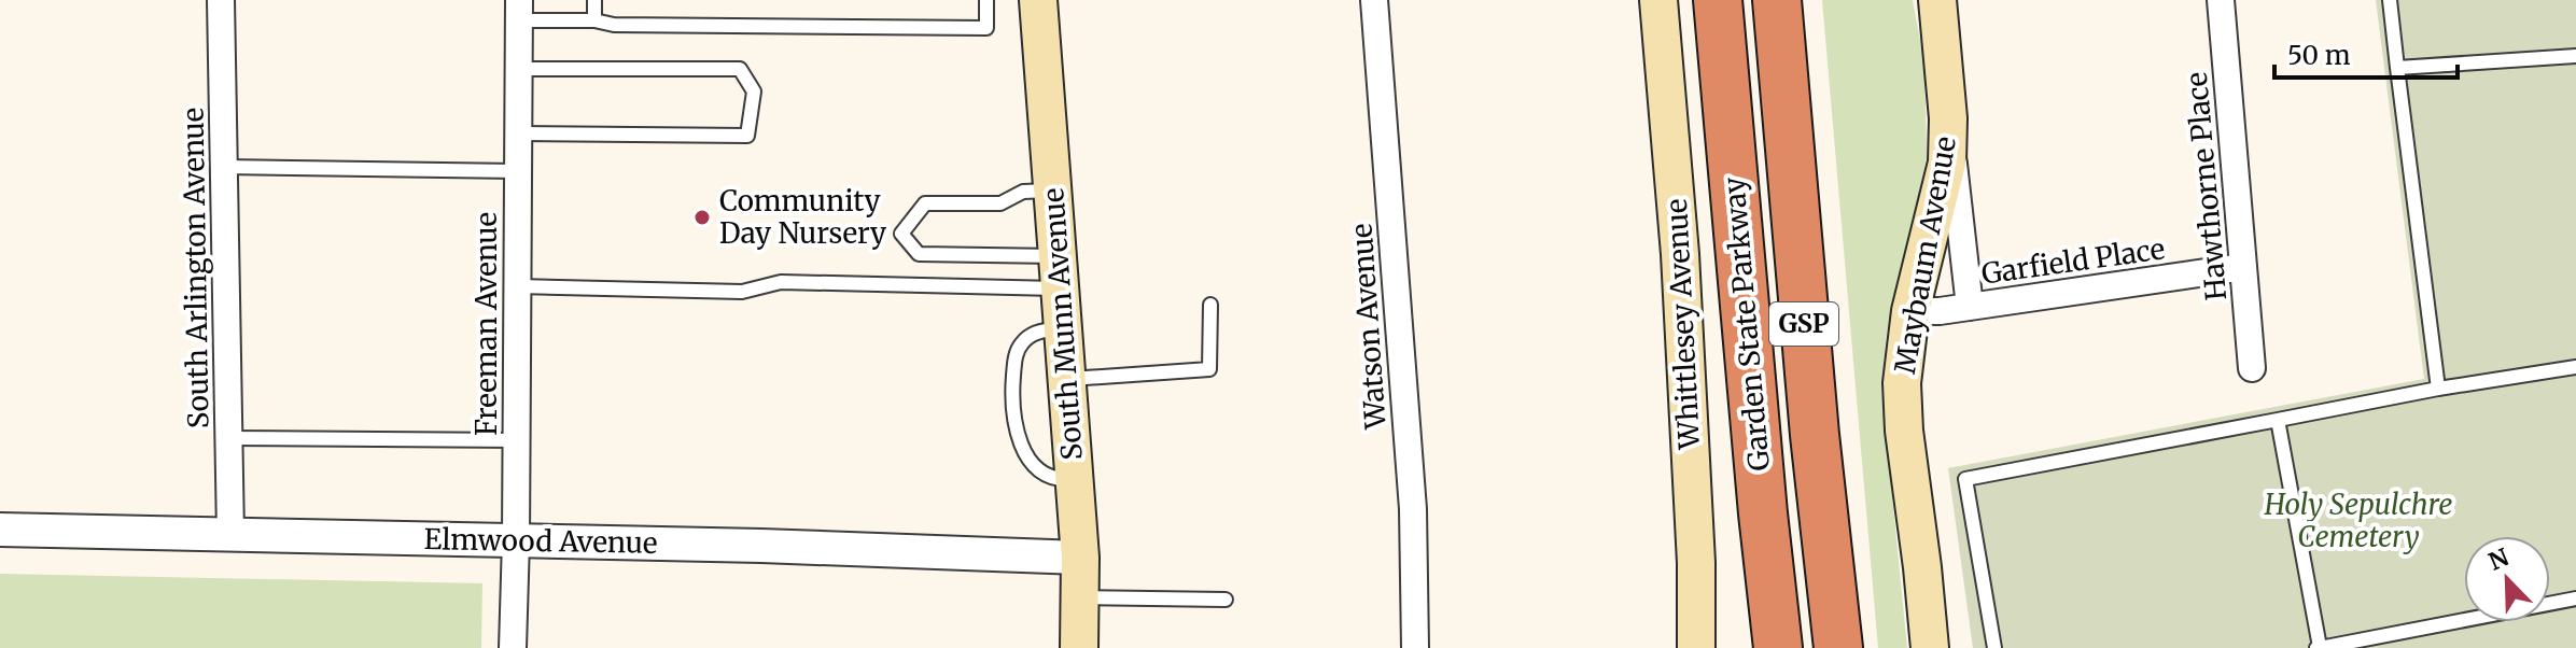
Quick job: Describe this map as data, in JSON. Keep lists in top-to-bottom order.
{
  "streets": {
    "highway": ["Garden State Parkway", "GSP"],
    "main road": ["Maybaum Avenue", "South Munn Avenue", "Whittlesey Avenue"],
    "street": [
      "Hawthorne Place",
      "Garfield Place",
      "South Arlington Avenue",
      "Freeman Avenue",
      "Watson Avenue",
      "Elmwood Avenue"
    ]
  },
  "crossings": [
    ["Hawthorne Place", "Garfield Place"],
    ["Maybaum Avenue", "Garfield Place"],
    ["South Arlington Avenue", "Elmwood Avenue"],
    ["Freeman Avenue", "Elmwood Avenue"],
    ["South Munn Avenue", "Elmwood Avenue"]
  ],
  "parks": ["Holy Sepulchre Cemetery"],
  "places": ["Community Day Nursery"],
  "scale_bar": "50 m",
  "north": "top left"
}
